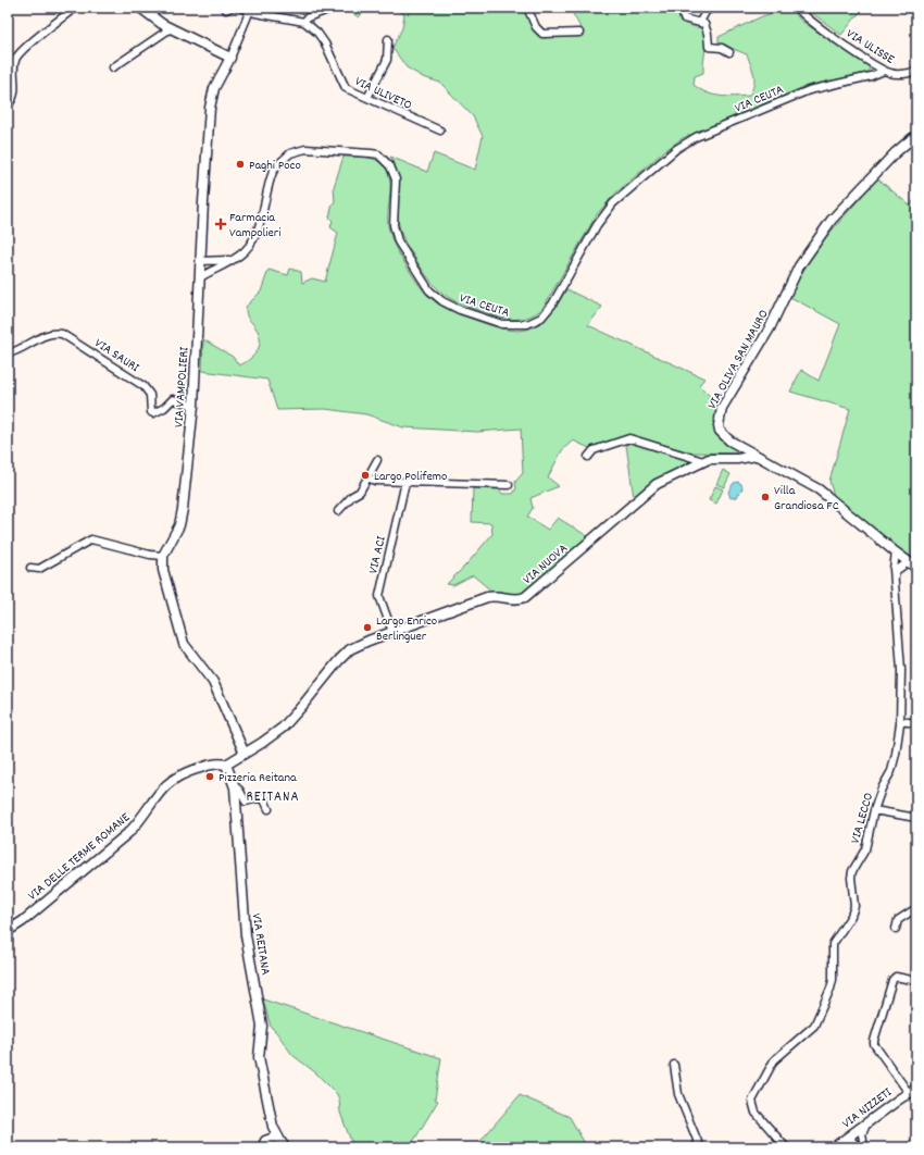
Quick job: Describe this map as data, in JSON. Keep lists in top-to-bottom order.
{
  "streets": {
    "street": [
      "VIA ULISSE",
      "VIA ULIVETO",
      "VIA CEUTA",
      "VIA SAURI",
      "VIA OLIVA SAN MAURO",
      "VIA VAMPOLIERI",
      "VIA ACI",
      "VIA NUOVA",
      "VIA LECCO",
      "VIA DELLE TERME ROMANE",
      "VIA REITANA",
      "VIA NIZZETI"
    ]
  },
  "crossings": [
    ["VIA ULISSE", "VIA CEUTA"],
    ["VIA CEUTA", "VIA VAMPOLIERI"],
    ["VIA SAURI", "VIA VAMPOLIERI"],
    ["VIA OLIVA SAN MAURO", "VIA NUOVA"],
    ["VIA OLIVA SAN MAURO", "VIA LECCO"],
    ["VIA ACI", "VIA NUOVA"],
    ["VIA NUOVA", "VIA DELLE TERME ROMANE"],
    ["VIA NUOVA", "VIA REITANA"],
    ["VIA DELLE TERME ROMANE", "VIA REITANA"]
  ],
  "districts": ["REITANA"],
  "places": {
    "other": [
      "Paghi Poco",
      "Largo Polifemo",
      "Villa Grandiosa FC",
      "Largo Enrico Berlinguer",
      "Pizzeria Reitana"
    ],
    "health": ["Farmacia Vampolieri"]
  }
}
